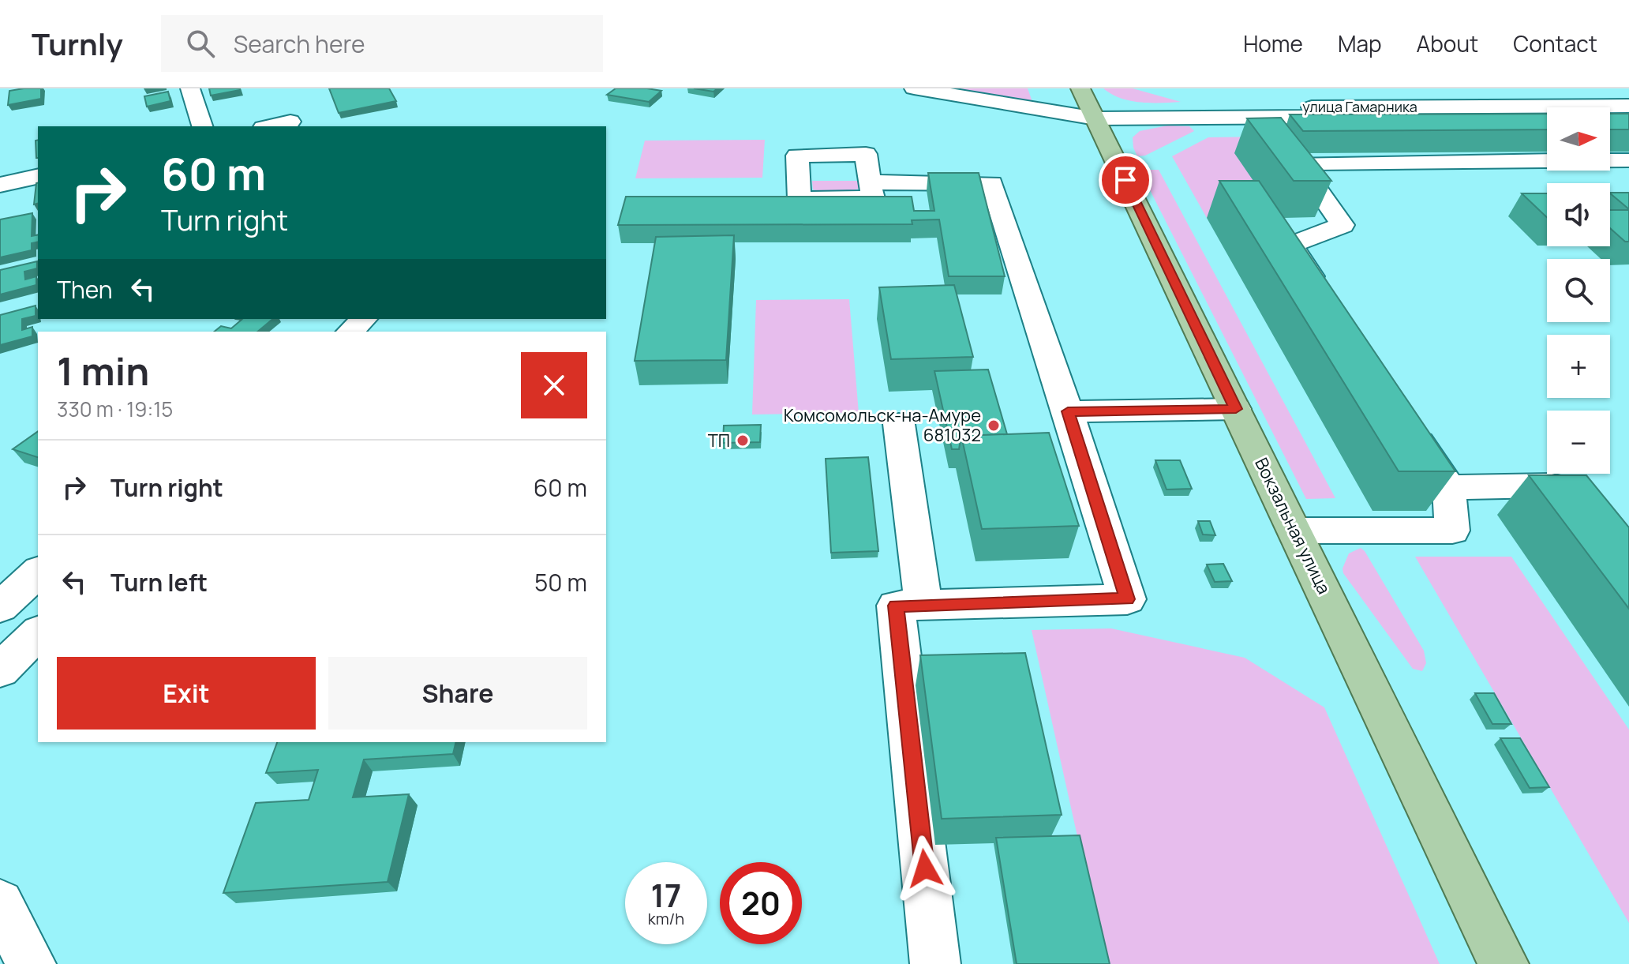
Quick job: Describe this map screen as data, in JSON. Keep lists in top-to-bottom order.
{
  "streets": {
    "main road": ["Вокзальная улица"],
    "street": ["улица Гамарника"]
  },
  "crossings": [
    ["улица Гамарника", "Вокзальная улица"]
  ],
  "places": ["Комсомольск-на-Амуре 681032", "ТП"],
  "north": "right",
  "page": {
    "header": "Turnly",
    "search": "Search here",
    "nav": [
      "Home",
      "Map",
      "About",
      "Contact"
    ],
    "map_buttons": ["+", "−"],
    "turn": ["60 m", "Turn right"],
    "then": "Then",
    "heading": ["1 min", "330 m · 19:15"],
    "list": [
      {
        "name": "Turn right",
        "value": "60 m"
      },
      {
        "name": "Turn left",
        "value": "50 m"
      }
    ],
    "buttons": ["Exit", "Share"],
    "speed": "17 km/h",
    "limit": "20"
  }
}
